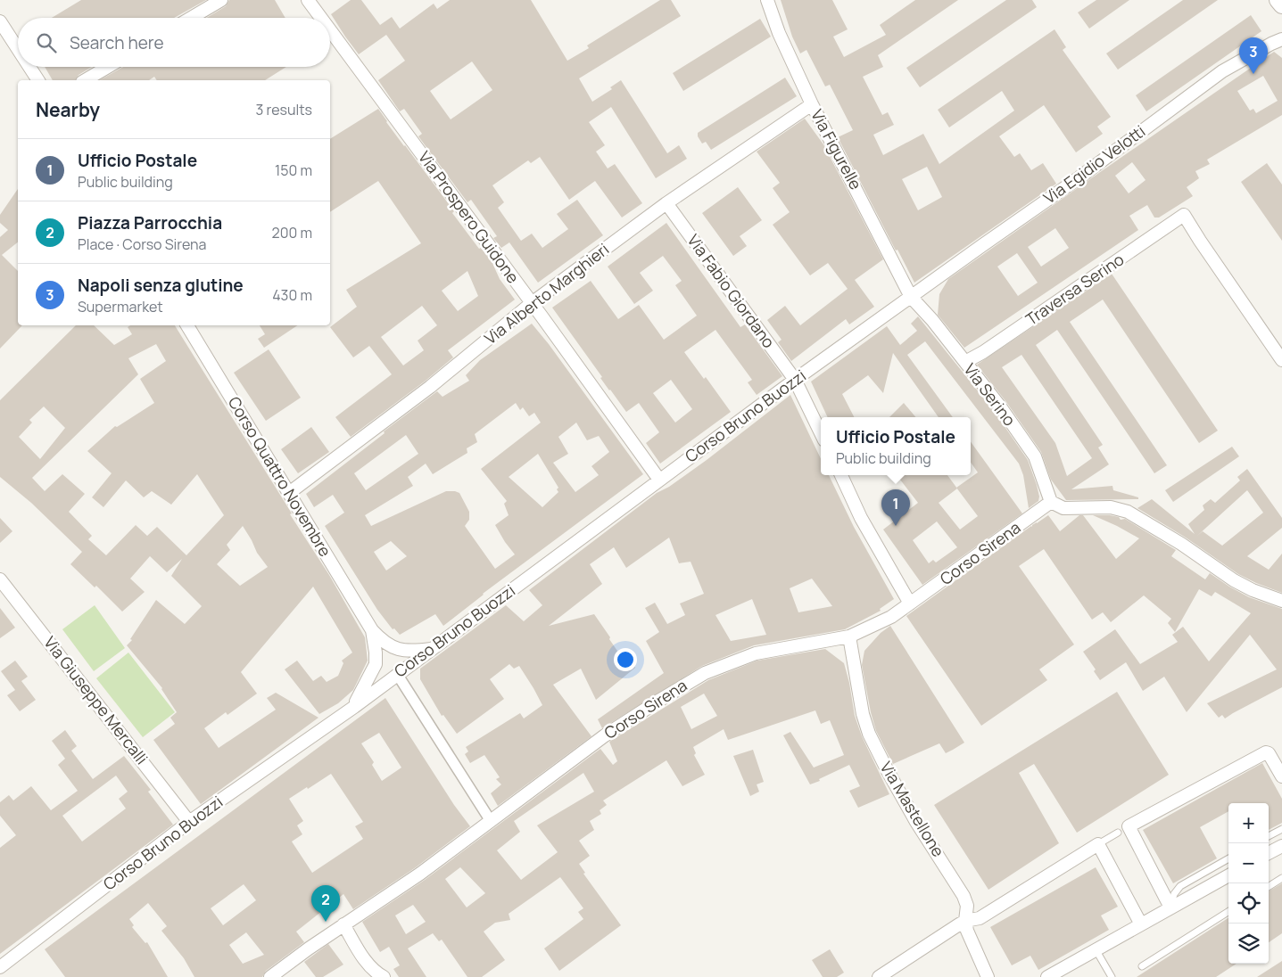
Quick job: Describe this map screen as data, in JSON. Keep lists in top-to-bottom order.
{
  "streets": {
    "street": [
      "Via Figurelle",
      "Via Egidio Velotti",
      "Via Prospero Guidone",
      "Traversa Serino",
      "Via Fabio Giordano",
      "Via Alberto Marghieri",
      "Via Serino",
      "Corso Bruno Buozzi",
      "Corso Quattro Novembre",
      "Corso Sirena",
      "Via Giuseppe Mercalli",
      "Via Mastellone"
    ]
  },
  "crossings": [
    ["Via Figurelle", "Via Egidio Velotti"],
    ["Via Figurelle", "Via Alberto Marghieri"],
    ["Via Figurelle", "Via Serino"],
    ["Via Figurelle", "Corso Bruno Buozzi"],
    ["Via Egidio Velotti", "Via Serino"],
    ["Via Egidio Velotti", "Corso Bruno Buozzi"],
    ["Via Prospero Guidone", "Via Alberto Marghieri"],
    ["Via Prospero Guidone", "Corso Bruno Buozzi"],
    ["Traversa Serino", "Via Serino"],
    ["Via Fabio Giordano", "Via Alberto Marghieri"],
    ["Via Fabio Giordano", "Corso Bruno Buozzi"],
    ["Via Alberto Marghieri", "Corso Quattro Novembre"],
    ["Via Serino", "Corso Bruno Buozzi"],
    ["Via Serino", "Corso Sirena"],
    ["Corso Bruno Buozzi", "Corso Quattro Novembre"],
    ["Corso Bruno Buozzi", "Via Giuseppe Mercalli"],
    ["Corso Sirena", "Via Mastellone"]
  ],
  "page": {
    "search": "Search here",
    "pins": ["3", "1", "2"],
    "heading": ["Nearby", "3 results"],
    "list": [
      {
        "mark": "1",
        "name": "Ufficio Postale",
        "note": "Public building",
        "value": "150 m"
      },
      {
        "mark": "2",
        "name": "Piazza Parrocchia",
        "note": "Place · Corso Sirena",
        "value": "200 m"
      },
      {
        "mark": "3",
        "name": "Napoli senza glutine",
        "note": "Supermarket",
        "value": "430 m"
      }
    ],
    "popup": ["Ufficio Postale", "Public building"],
    "map_buttons": ["+", "−"]
  }
}
